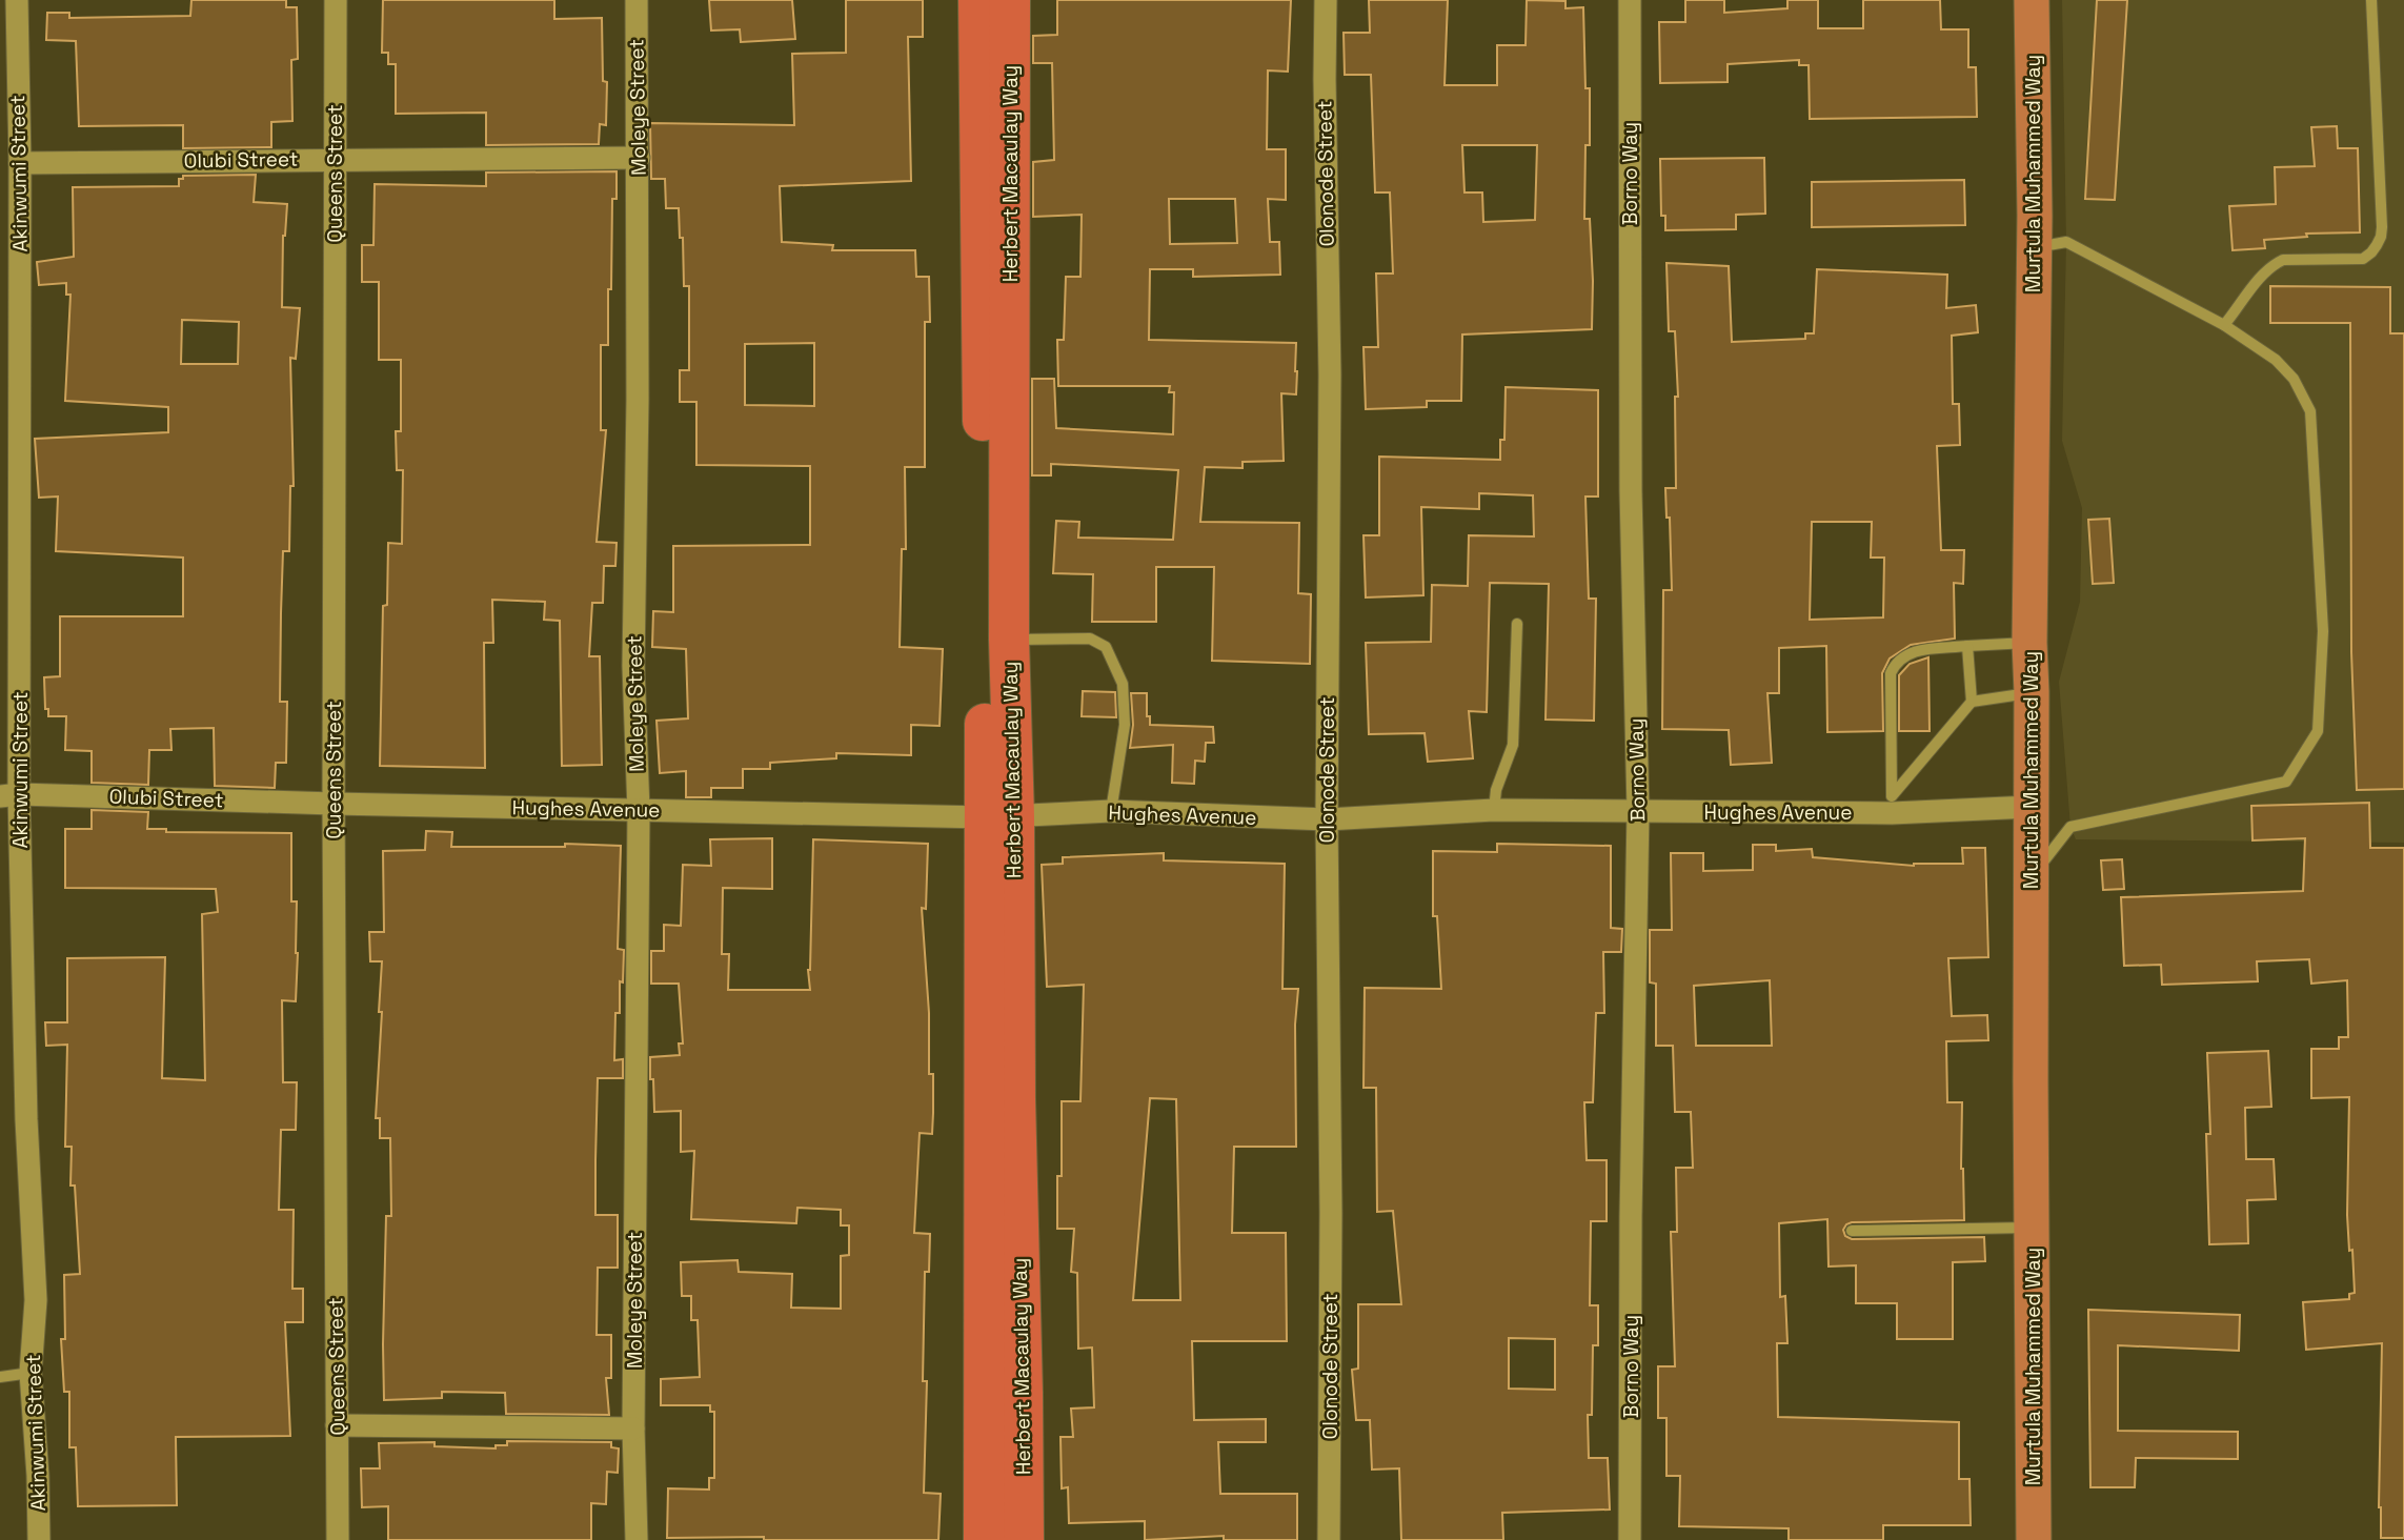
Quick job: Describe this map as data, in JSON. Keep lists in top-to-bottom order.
{
  "streets": {
    "highway": ["Herbert Macaulay Way"],
    "main road": ["Murtula Muhammed Way"],
    "street": [
      "Moleye Street",
      "Olubi Street",
      "Akinwumi Street",
      "Queens Street",
      "Olonode Street",
      "Borno Way",
      "Hughes Avenue"
    ]
  },
  "crossings": [
    ["Moleye Street", "Olubi Street"],
    ["Moleye Street", "Hughes Avenue"],
    ["Olubi Street", "Akinwumi Street"],
    ["Olubi Street", "Queens Street"],
    ["Olubi Street", "Hughes Avenue"],
    ["Queens Street", "Hughes Avenue"],
    ["Herbert Macaulay Way", "Hughes Avenue"],
    ["Olonode Street", "Hughes Avenue"],
    ["Borno Way", "Hughes Avenue"],
    ["Murtula Muhammed Way", "Hughes Avenue"]
  ]
}
